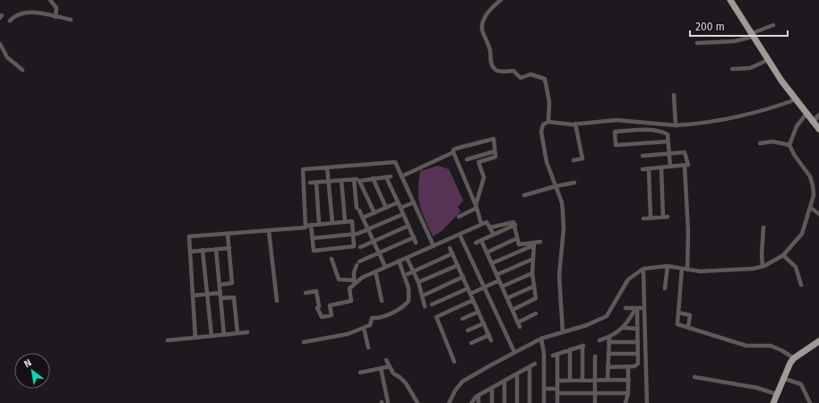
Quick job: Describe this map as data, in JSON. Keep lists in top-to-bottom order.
{
  "scale_bar": "200 m",
  "north": "top left"
}
